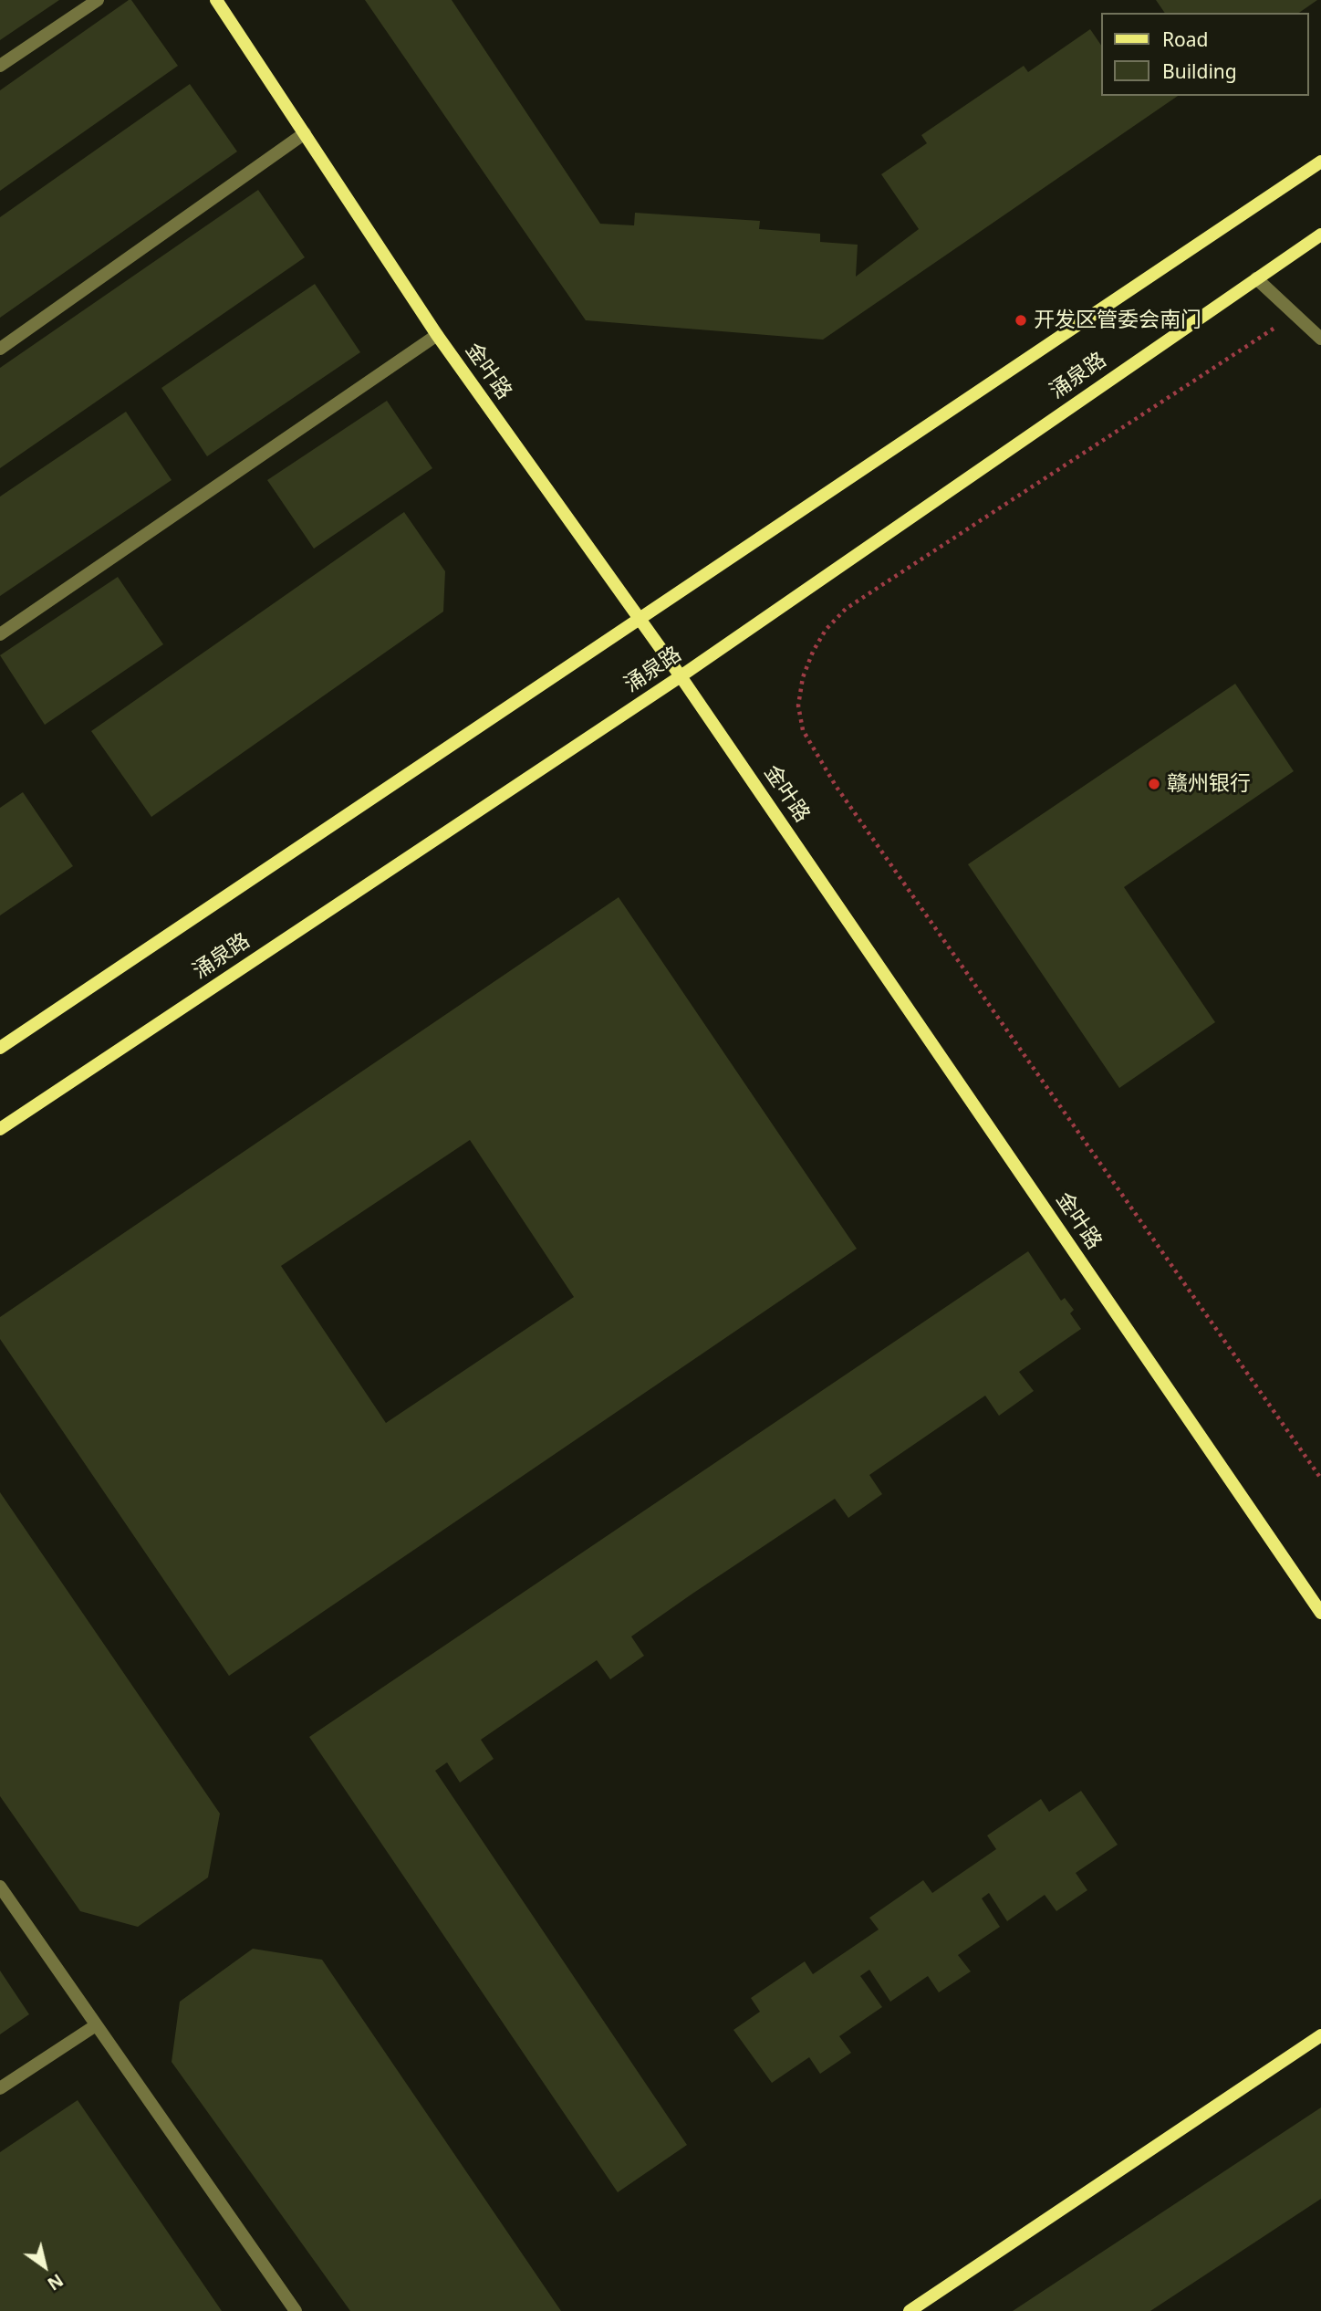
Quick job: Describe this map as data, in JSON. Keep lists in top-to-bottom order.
{
  "streets": {
    "main road": ["金叶路", "涌泉路"]
  },
  "crossings": [
    ["金叶路", "涌泉路"]
  ],
  "places": ["开发区管委会南门", "赣州银行"],
  "legend": ["Road", "Building"],
  "north": "bottom right"
}
